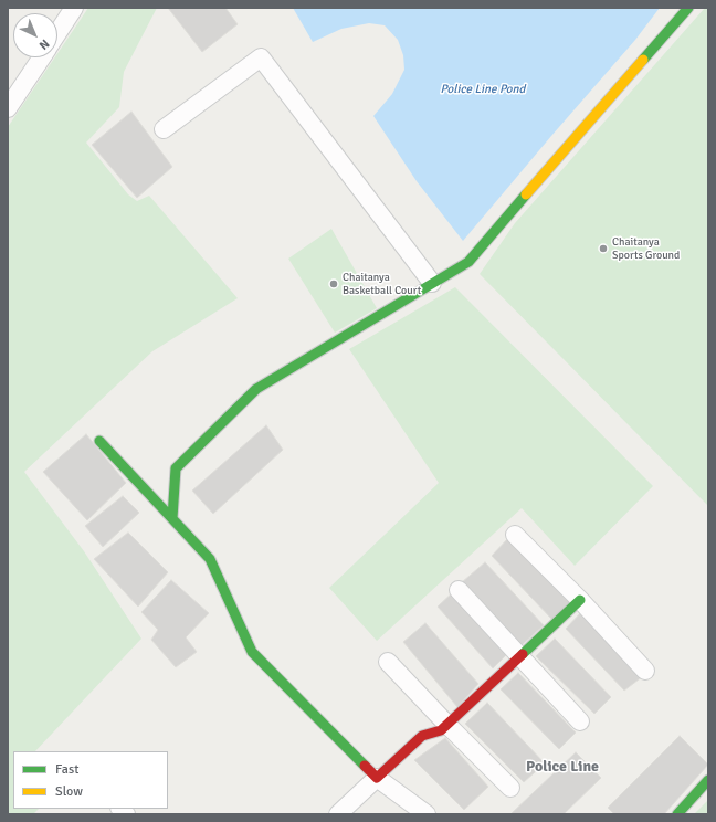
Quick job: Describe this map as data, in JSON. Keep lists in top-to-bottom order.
{
  "districts": ["Police Line"],
  "water": ["Police Line Pond"],
  "places": ["Chaitanya Sports Ground", "Chaitanya Basketball Court"],
  "legend": ["Fast", "Slow"],
  "north": "bottom right"
}
